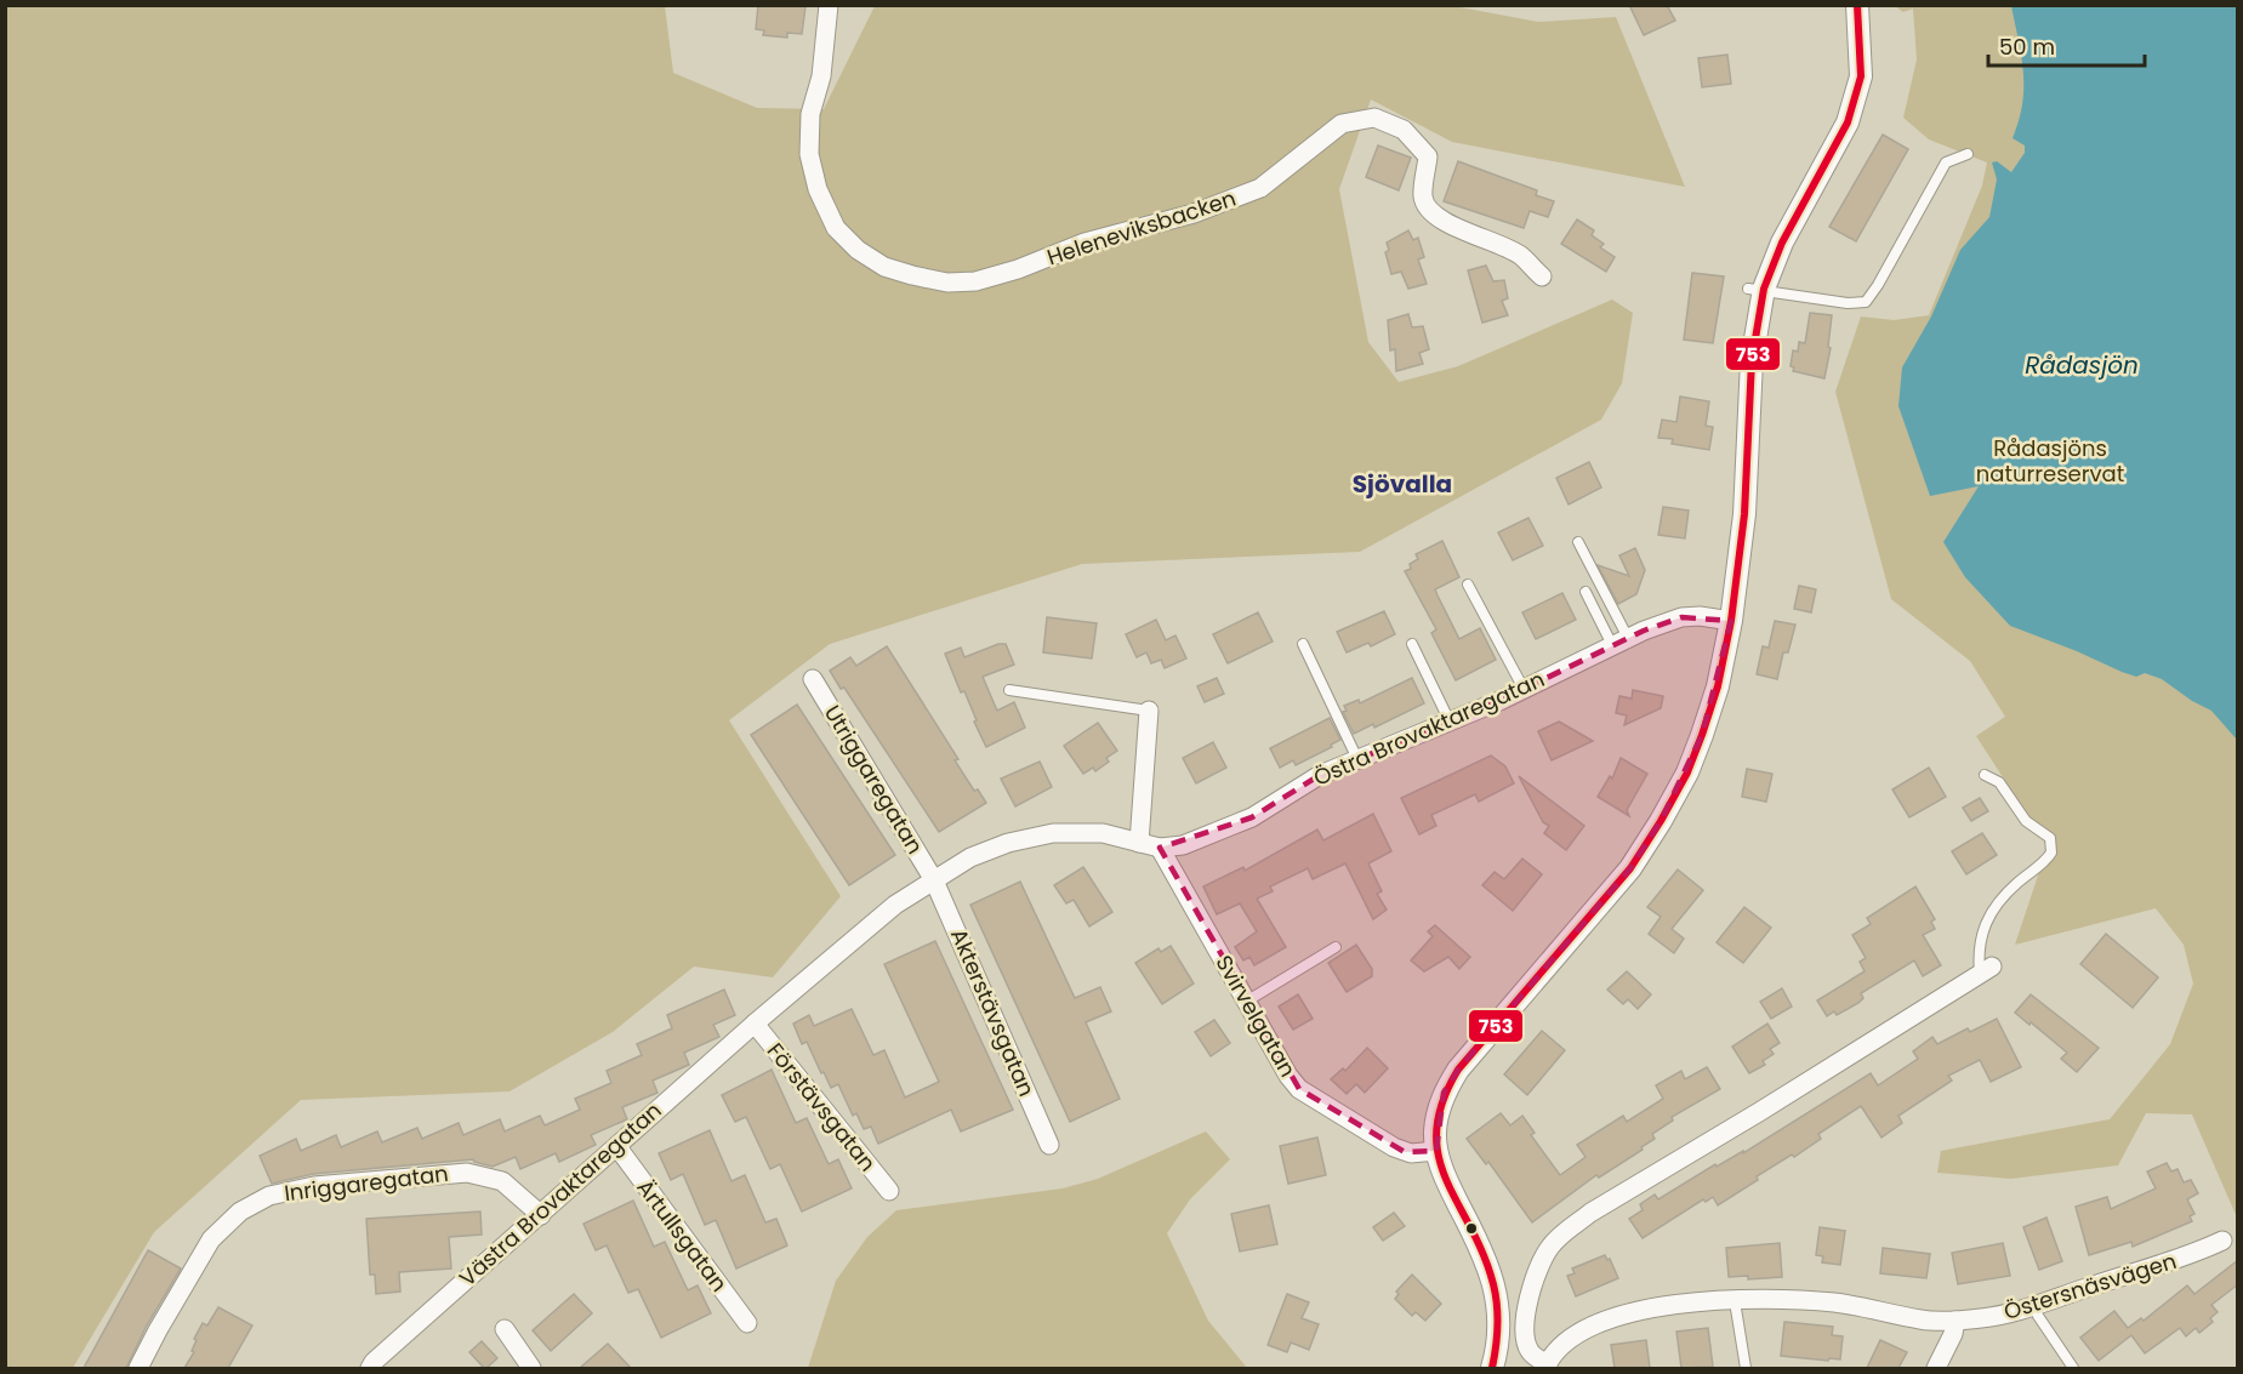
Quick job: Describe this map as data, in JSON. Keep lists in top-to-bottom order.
{
  "streets": {
    "street": [
      "Heleneviksbacken",
      "Östra Brovaktaregatan",
      "Utriggaregatan",
      "Akterstävsgatan",
      "Svirvelgatan",
      "Förstävsgatan",
      "Inriggaregatan",
      "Västra Brovaktaregatan",
      "Ärtullsgatan",
      "Östersnäsvägen"
    ]
  },
  "crossings": [
    ["Östra Brovaktaregatan", "Utriggaregatan"],
    ["Östra Brovaktaregatan", "Akterstävsgatan"],
    ["Östra Brovaktaregatan", "Svirvelgatan"],
    ["Östra Brovaktaregatan", "Förstävsgatan"],
    ["Östra Brovaktaregatan", "Västra Brovaktaregatan"],
    ["Utriggaregatan", "Akterstävsgatan"],
    ["Förstävsgatan", "Västra Brovaktaregatan"],
    ["Inriggaregatan", "Västra Brovaktaregatan"],
    ["Västra Brovaktaregatan", "Ärtullsgatan"]
  ],
  "districts": ["Sjövalla"],
  "water": ["Rådasjön"],
  "parks": ["Rådasjöns naturreservat"],
  "lines": ["transit line 753"],
  "scale_bar": "50 m"
}
